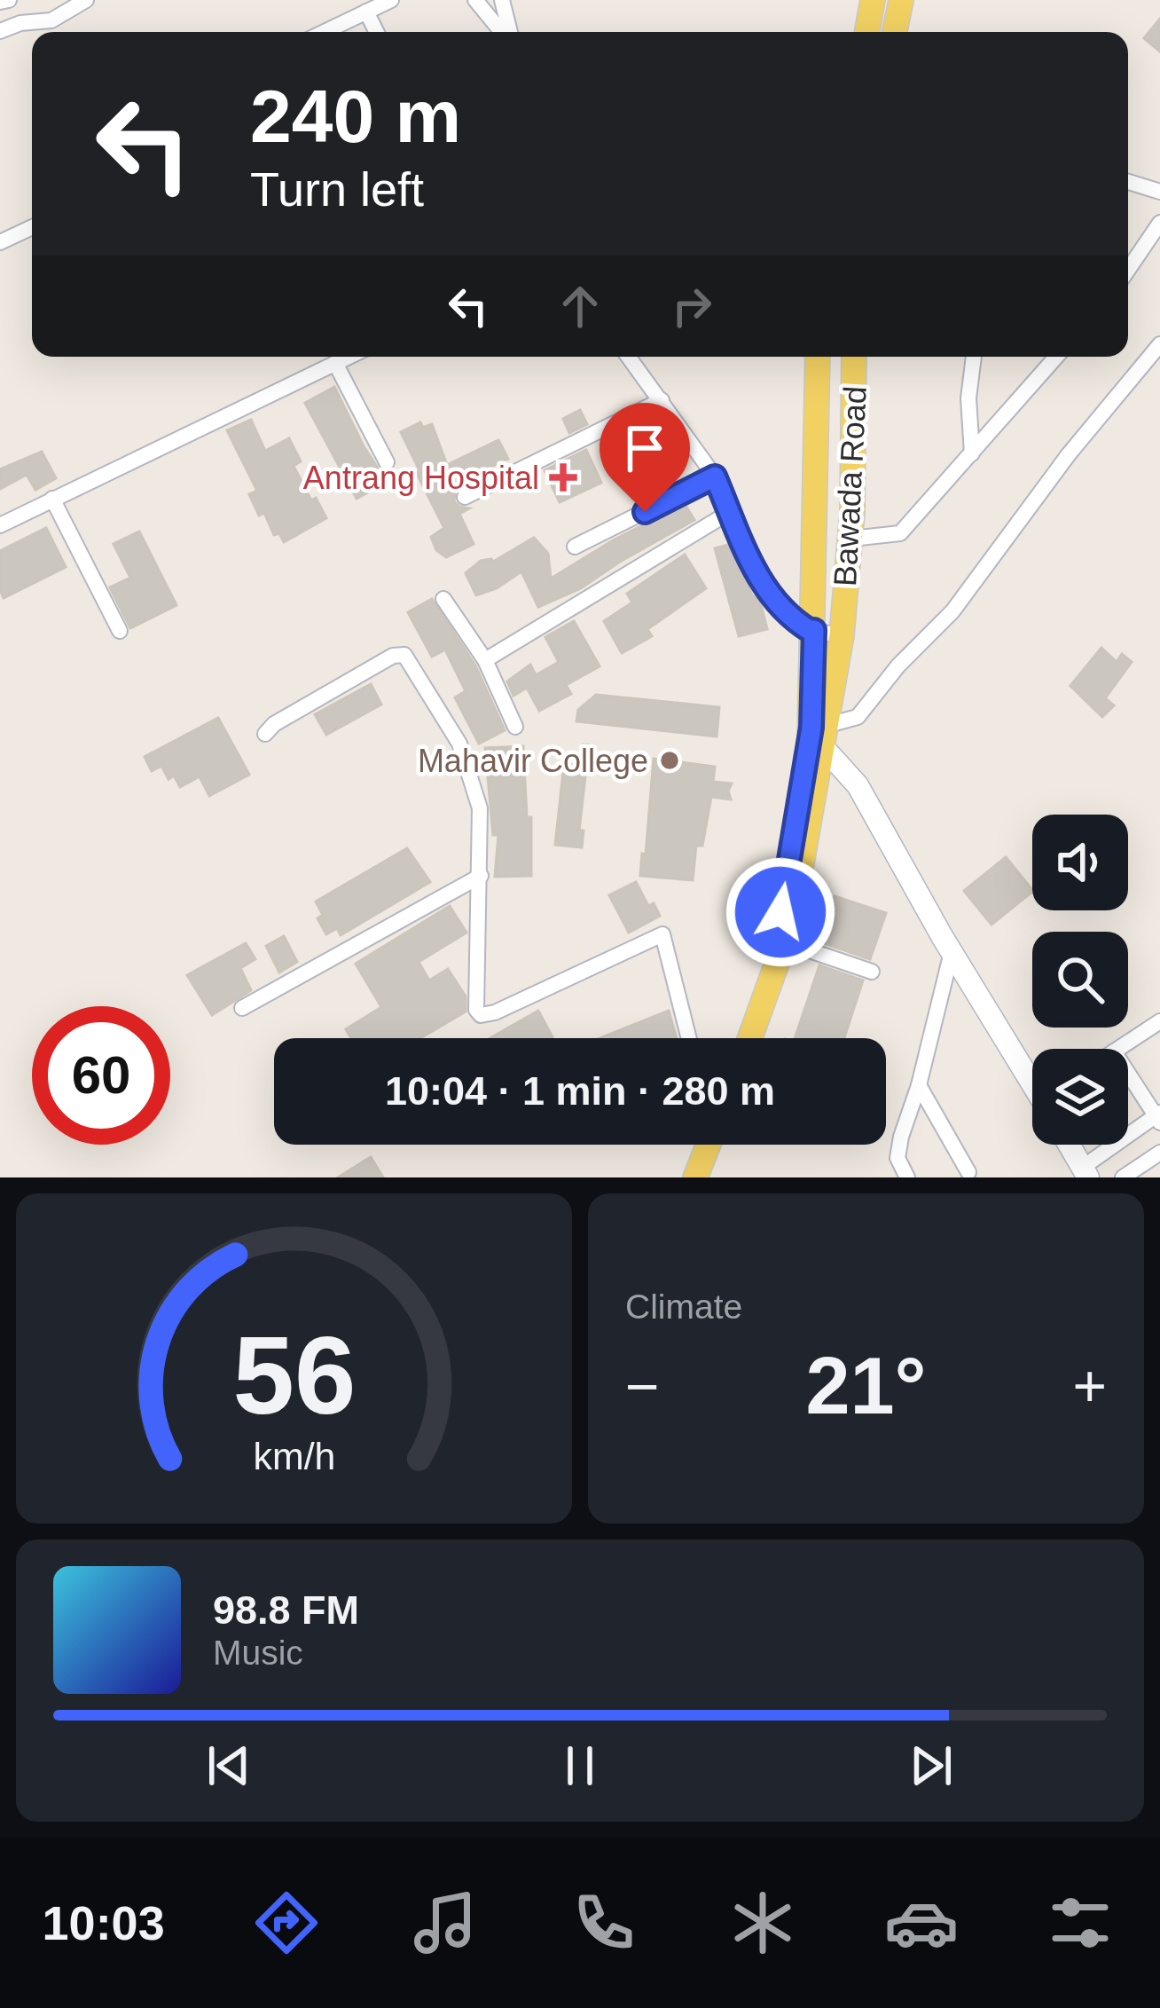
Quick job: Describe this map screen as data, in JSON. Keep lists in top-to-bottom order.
{
  "streets": {
    "main road": ["Bawada Road"]
  },
  "places": {
    "health": ["Antrang Hospital"],
    "other": ["Mahavir College"]
  },
  "page": {
    "turn": ["240 m", "Turn left"],
    "limit": "60",
    "trip": "10:04 · 1 min · 280 m",
    "tile": "Climate",
    "heat": ["−", "21°", "+"],
    "song": ["98.8 FM", "Music"],
    "tabs": "10:03",
    "gauge": ["56", "km/h"]
  }
}
